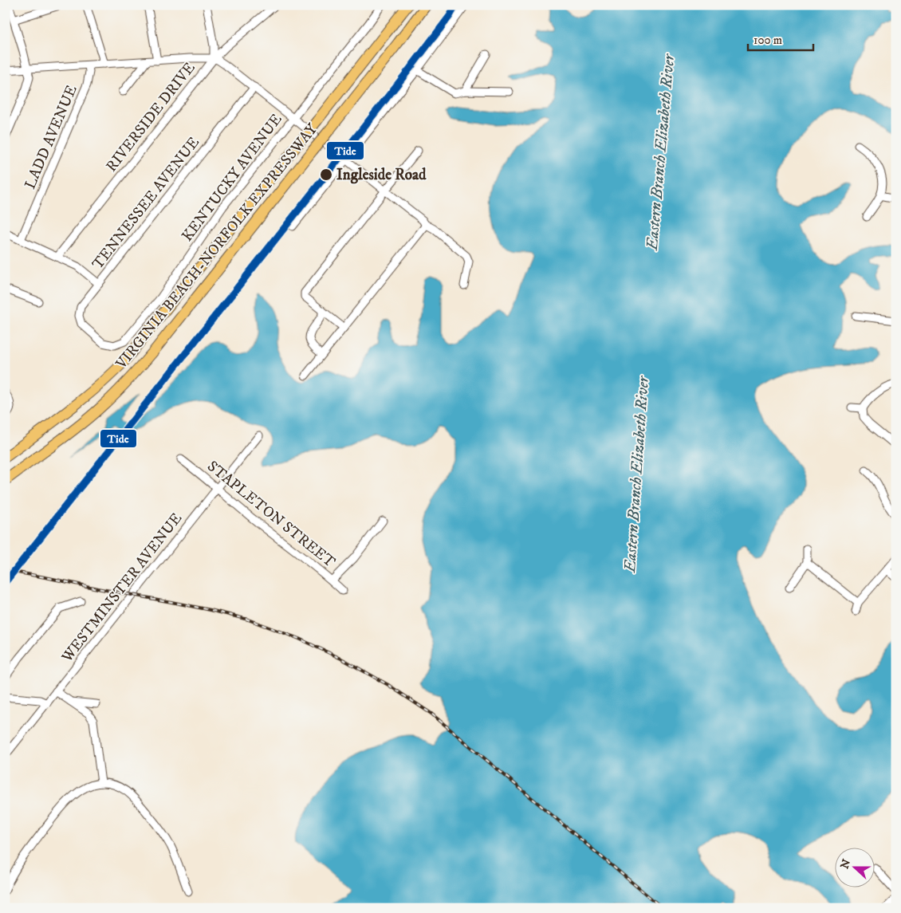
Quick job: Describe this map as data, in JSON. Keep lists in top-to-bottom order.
{
  "streets": {
    "highway": ["VIRGINIA BEACH-NORFOLK EXPRESSWAY"],
    "street": [
      "RIVERSIDE DRIVE",
      "LADD AVENUE",
      "KENTUCKY AVENUE",
      "TENNESSEE AVENUE",
      "STAPLETON STREET",
      "WESTMINSTER AVENUE"
    ]
  },
  "crossings": [
    ["KENTUCKY AVENUE", "TENNESSEE AVENUE"],
    ["STAPLETON STREET", "WESTMINSTER AVENUE"]
  ],
  "water": ["Eastern Branch Elizabeth River"],
  "places": ["Ingleside Road"],
  "lines": ["transit line Tide"],
  "scale_bar": "100 m",
  "north": "left"
}
